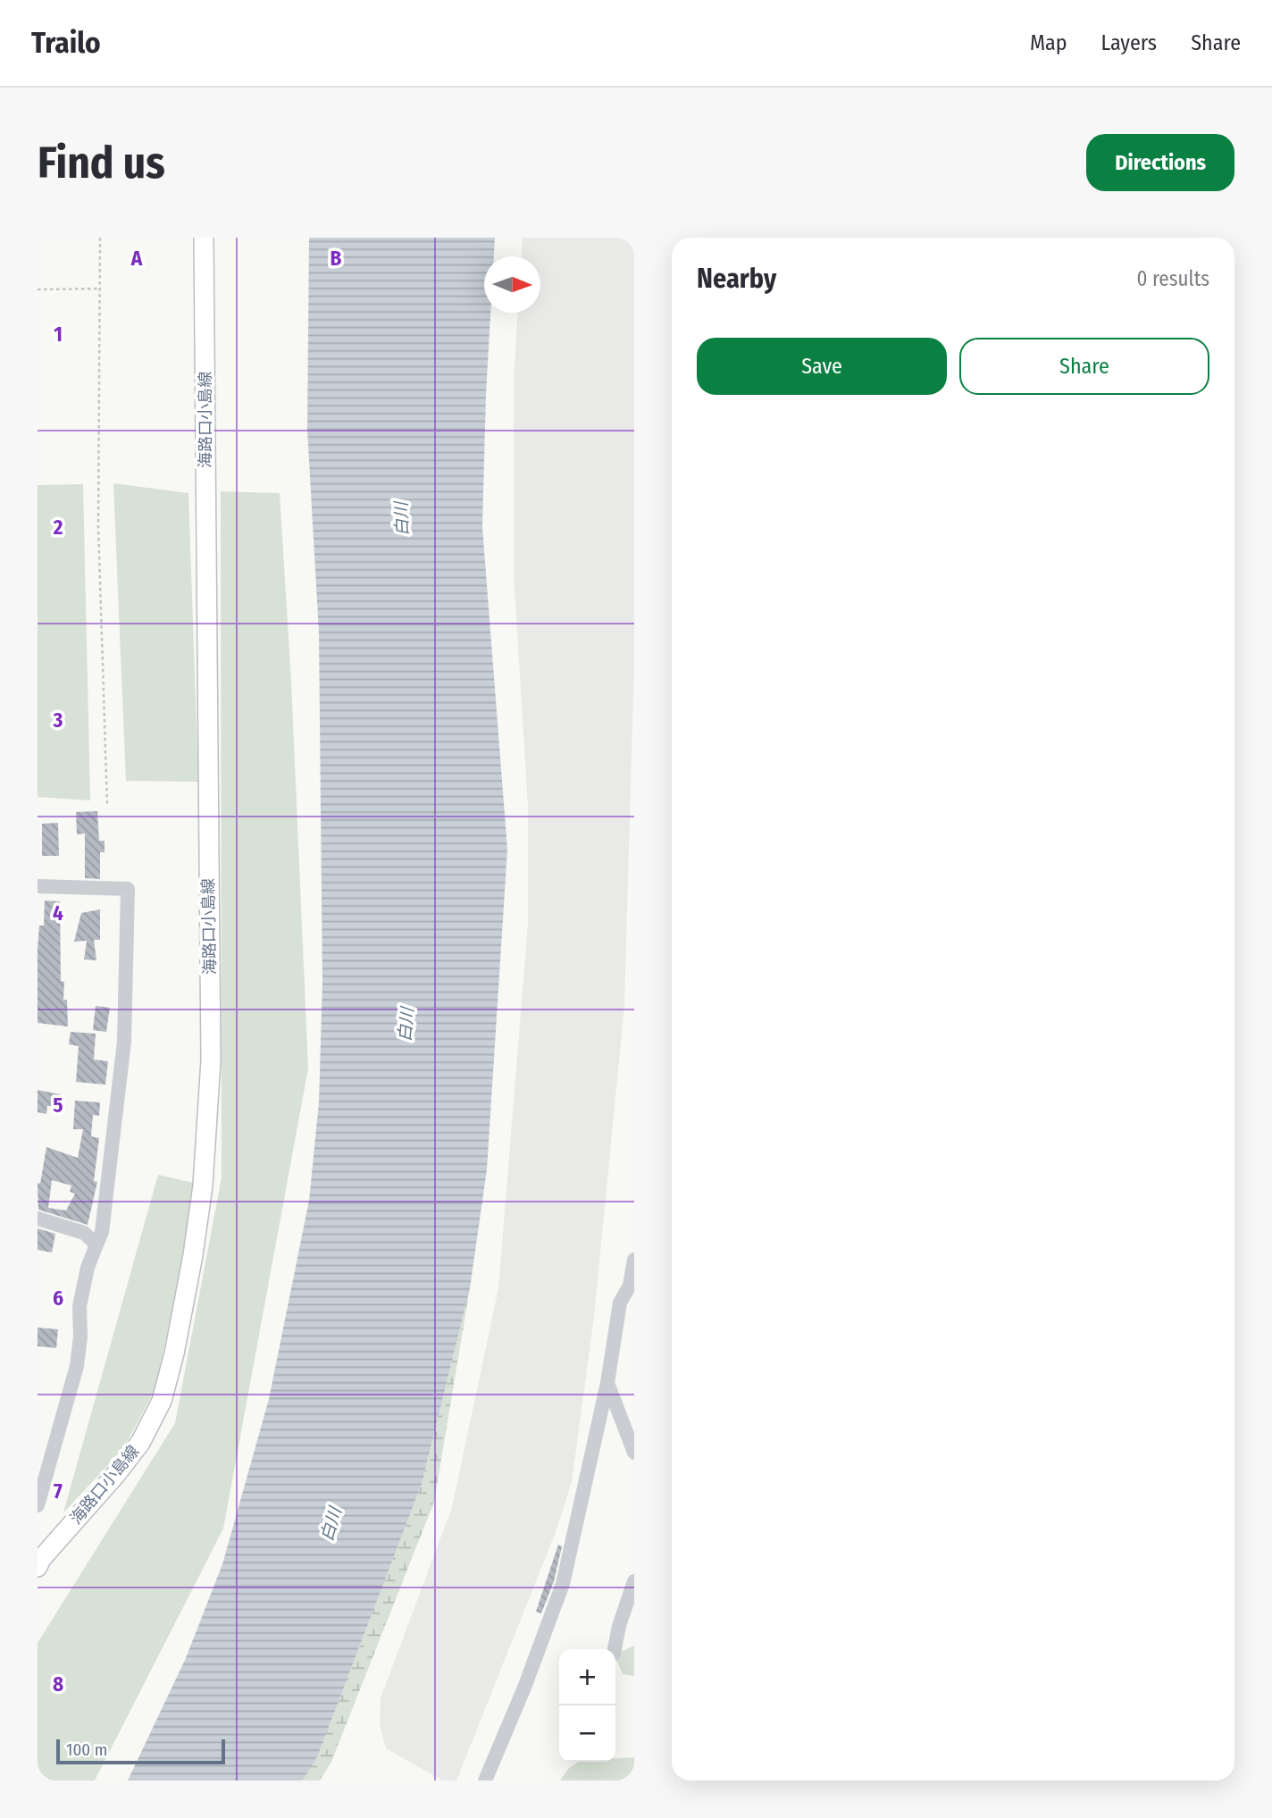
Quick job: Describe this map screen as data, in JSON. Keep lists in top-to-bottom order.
{
  "streets": {
    "main road": ["海路口小島線"]
  },
  "water": ["白川"],
  "scale_bar": "100 m",
  "north": "right",
  "page": {
    "header": "Trailo",
    "nav": ["Map", "Layers", "Share"],
    "buttons": [
      "Directions",
      ["Save", "Share"]
    ],
    "title": "Find us",
    "heading": ["Nearby", "0 results"],
    "map_buttons": ["+", "−"],
    "scale": "100 m"
  },
  "grid": {
    "columns": ["A", "B"],
    "rows": [
      "1",
      "2",
      "3",
      "4",
      "5",
      "6",
      "7",
      "8"
    ]
  }
}
